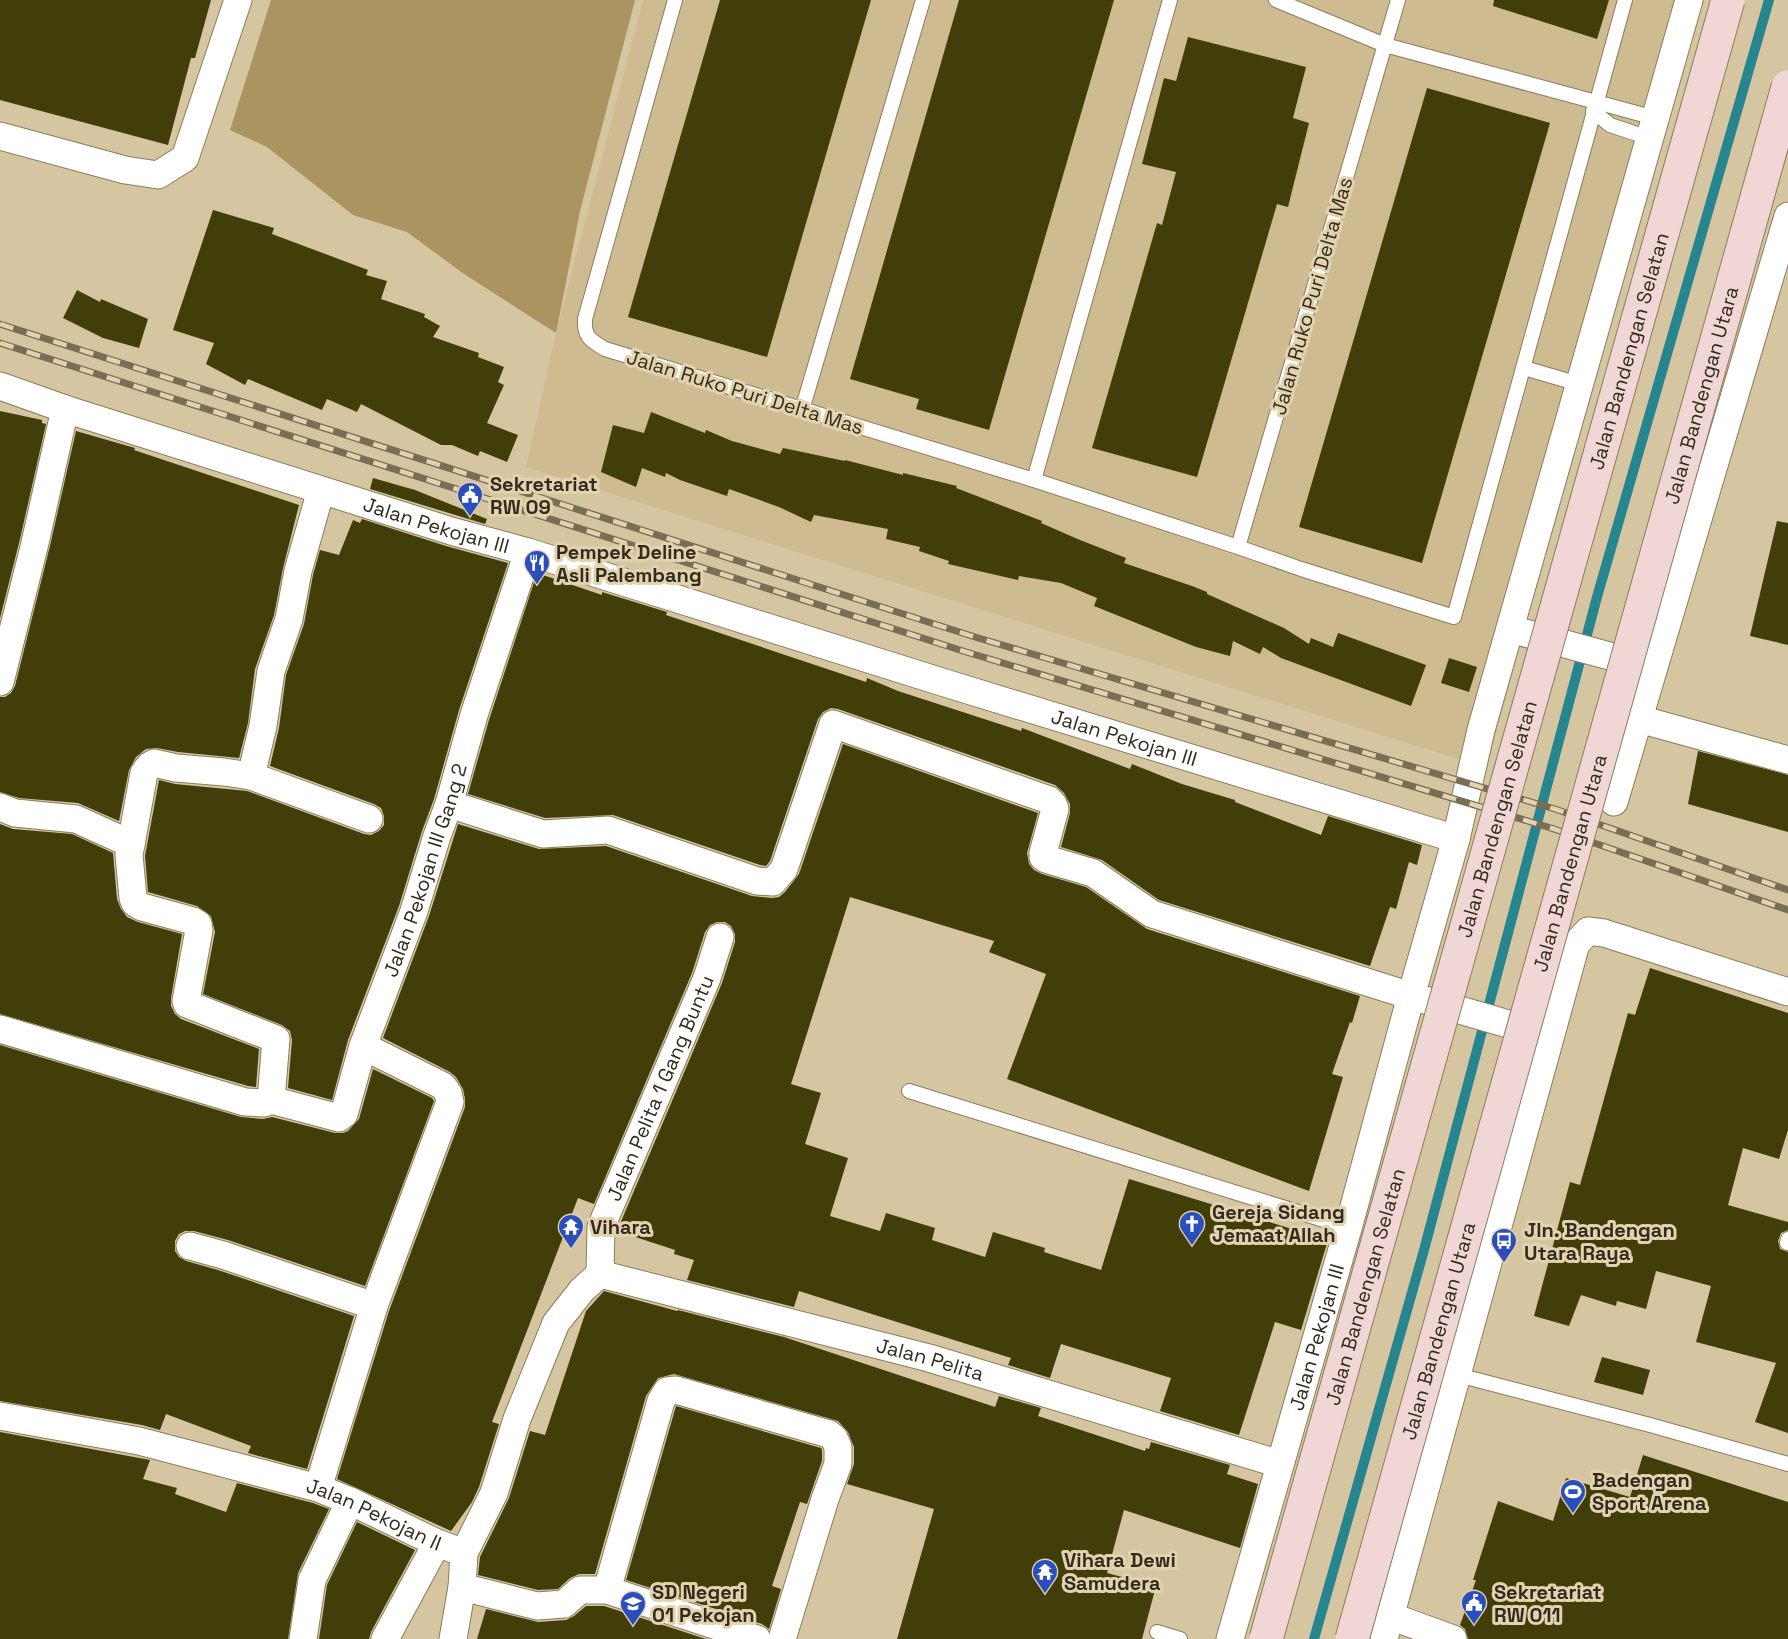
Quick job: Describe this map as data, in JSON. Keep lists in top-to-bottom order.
{
  "streets": {
    "main road": ["Jalan Bandengan Selatan", "Jalan Bandengan Utara"],
    "street": [
      "Jalan Pekojan III",
      "Jalan Pekojan III Gang 2",
      "Jalan Pelita 1 Gang Buntu",
      "Jalan Pelita",
      "Jalan Pekojan II"
    ],
    "lane": ["Jalan Ruko Puri Delta Mas"]
  },
  "crossings": [
    ["Jalan Bandengan Selatan", "Jalan Pekojan III"],
    ["Jalan Pekojan III", "Jalan Pekojan III Gang 2"],
    ["Jalan Pekojan III", "Jalan Pelita"],
    ["Jalan Pelita 1 Gang Buntu", "Jalan Pelita"],
    ["Jalan Pelita 1 Gang Buntu", "Jalan Pekojan II"],
    ["Jalan Pelita", "Jalan Pekojan II"]
  ],
  "places": {
    "public building": ["Sekretariat RW 09", "Sekretariat RW 011"],
    "restaurant": ["Pempek Deline Asli Palembang"],
    "church": ["Gereja Sidang Jemaat Allah"],
    "temple": ["Vihara", "Vihara Dewi Samudera"],
    "bus stop": ["Jln. Bandengan Utara Raya"],
    "sports": ["Badengan Sport Arena"],
    "school or university": ["SD Negeri 01 Pekojan"]
  }
}
